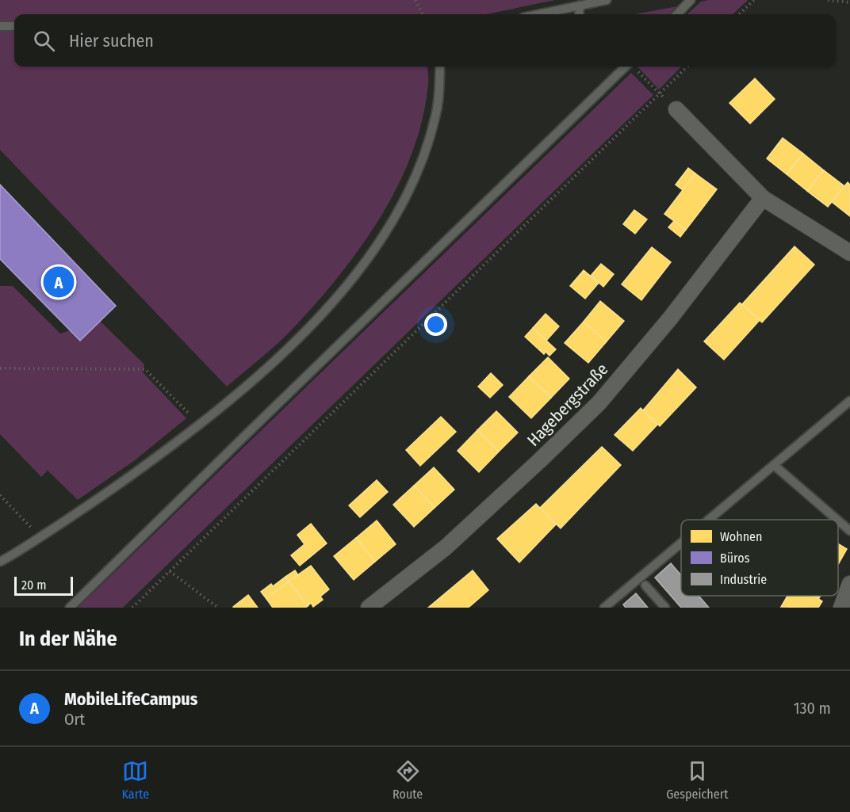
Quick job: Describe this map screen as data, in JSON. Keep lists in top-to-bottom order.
{
  "streets": {
    "street": ["Hagebergstraße"]
  },
  "legend": ["Wohnen", "Büros", "Industrie"],
  "scale_bar": "20 m",
  "page": {
    "search": "Hier suchen",
    "pins": "A",
    "scale": "20 m",
    "heading": "In der Nähe",
    "list": [
      {
        "mark": "A",
        "name": "MobileLifeCampus",
        "note": "Ort",
        "value": "130 m"
      }
    ],
    "nav": ["Karte", "Route", "Gespeichert"]
  }
}
